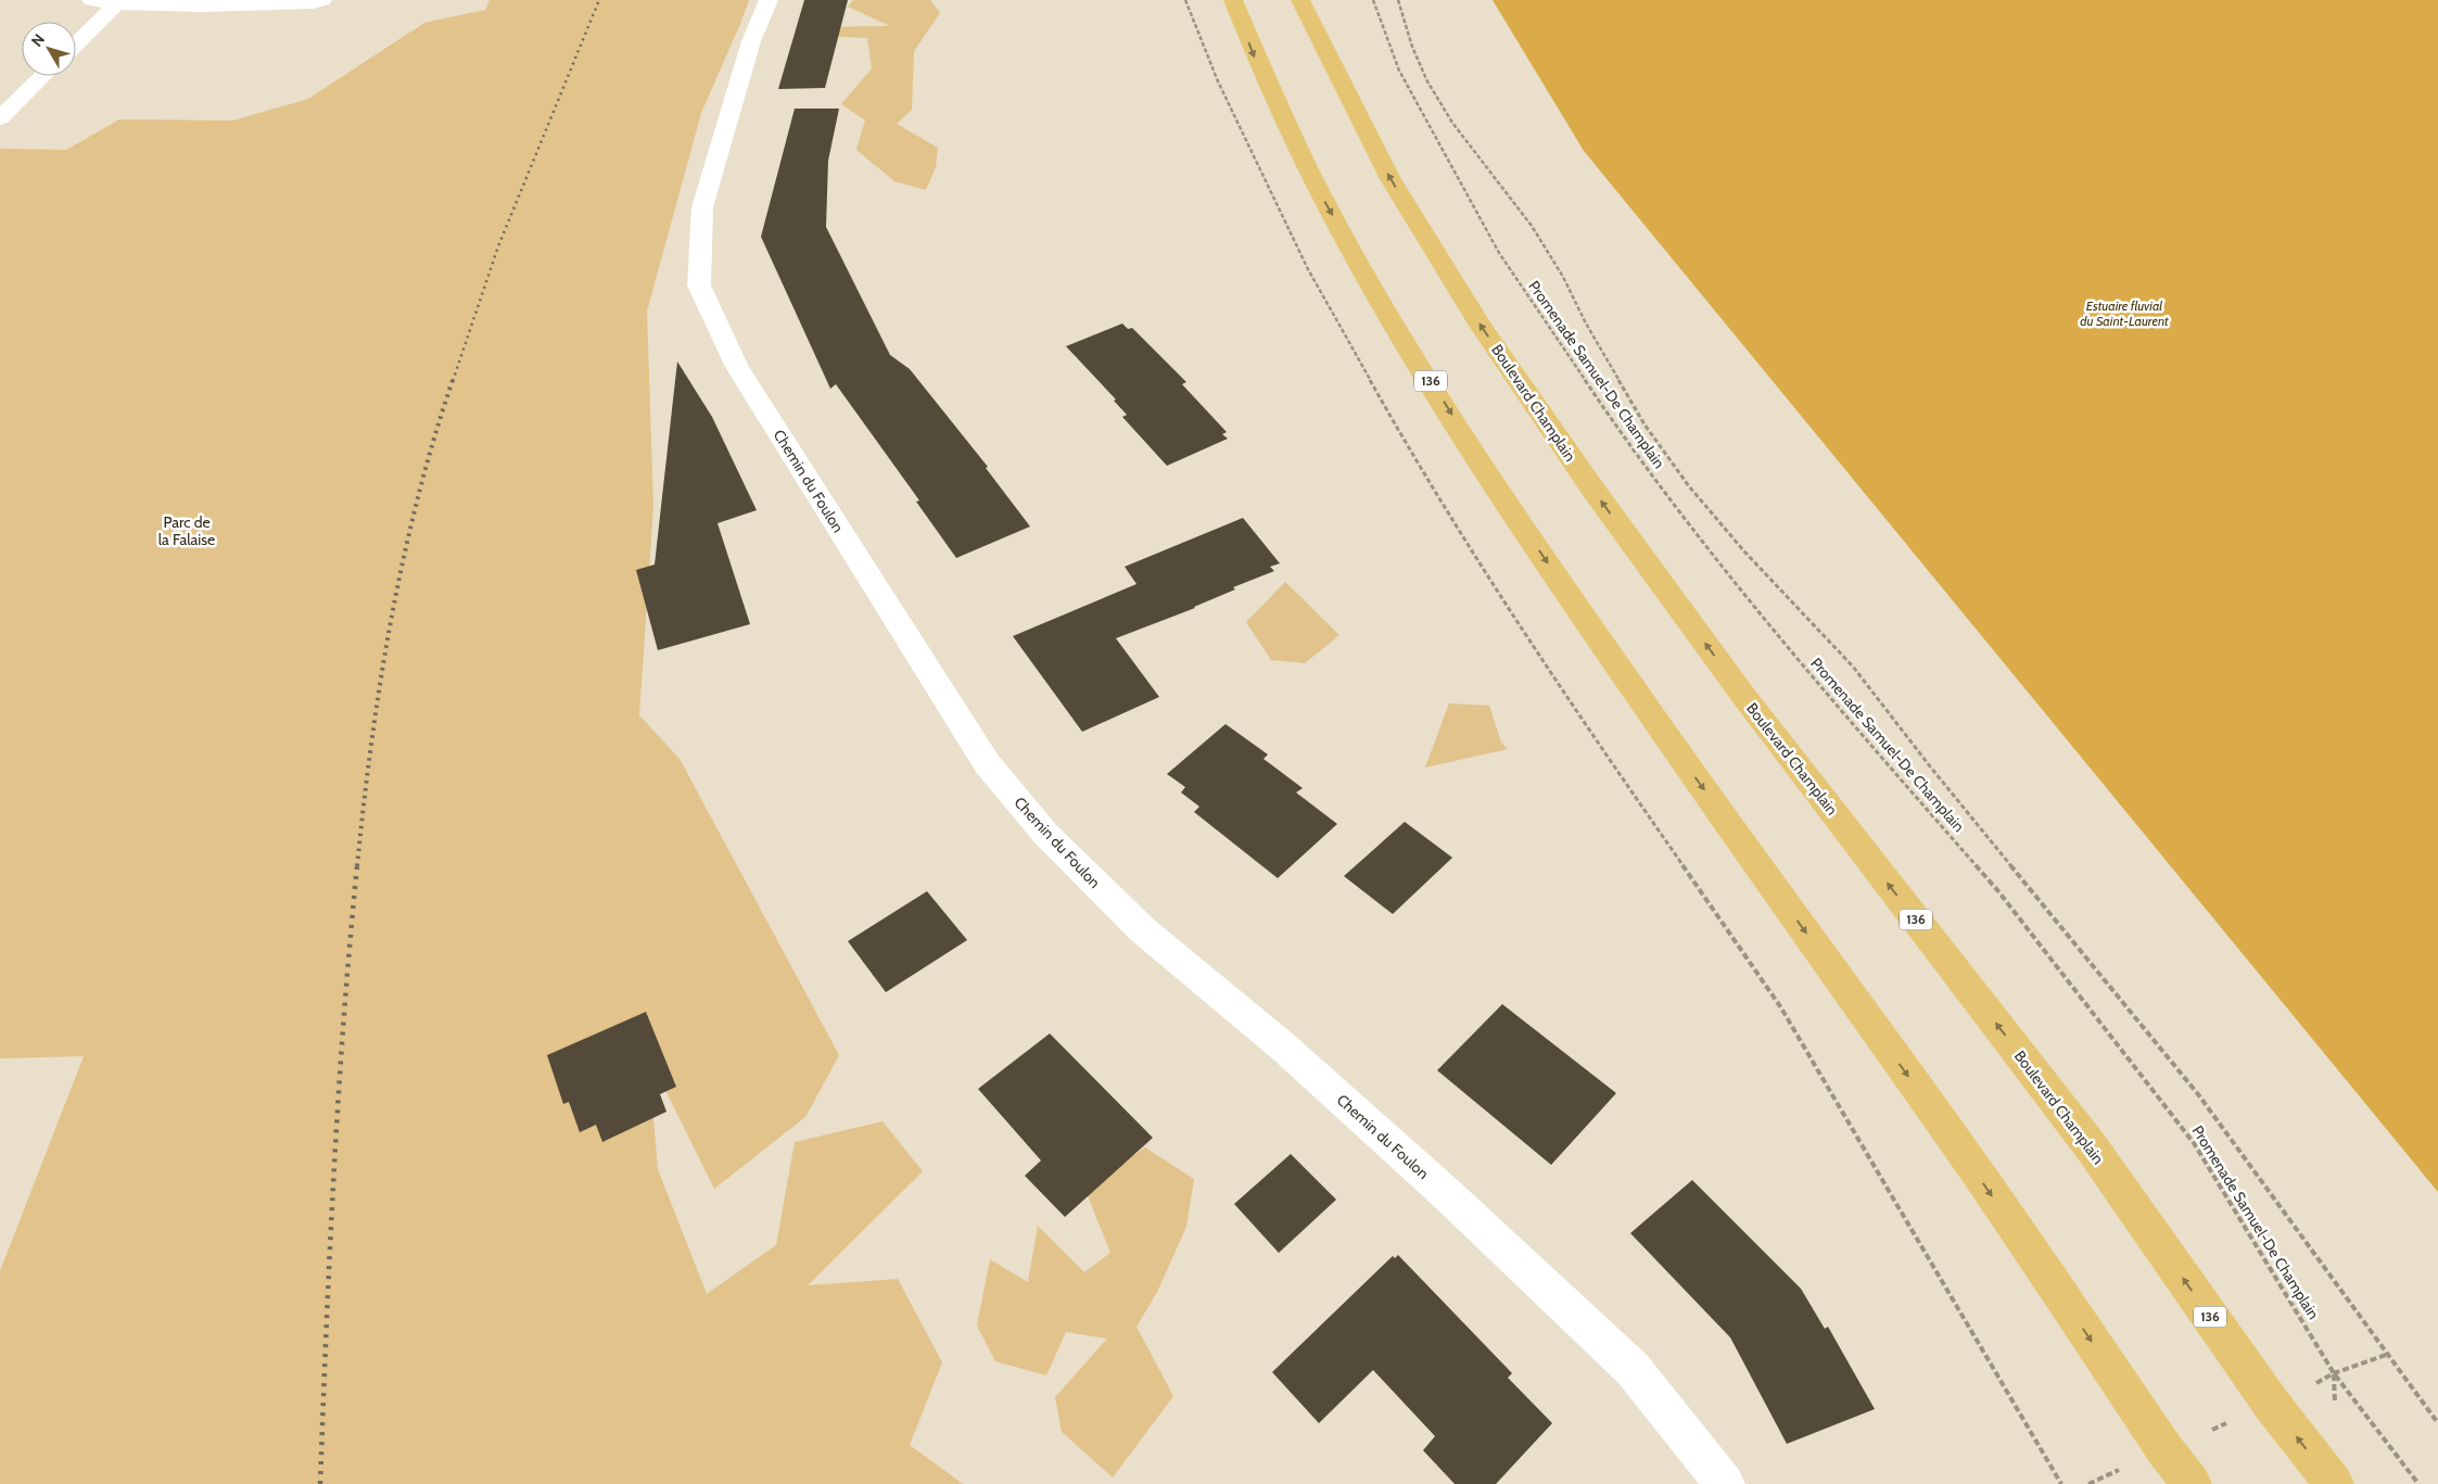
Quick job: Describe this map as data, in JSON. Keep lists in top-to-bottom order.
{
  "streets": {
    "main road": ["136", "Boulevard Champlain"],
    "street": ["Chemin du Foulon"],
    "path": ["Promenade Samuel-De Champlain"]
  },
  "water": ["Estuaire fluvial du Saint-Laurent"],
  "parks": ["Parc de la Falaise"],
  "north": "top left"
}
